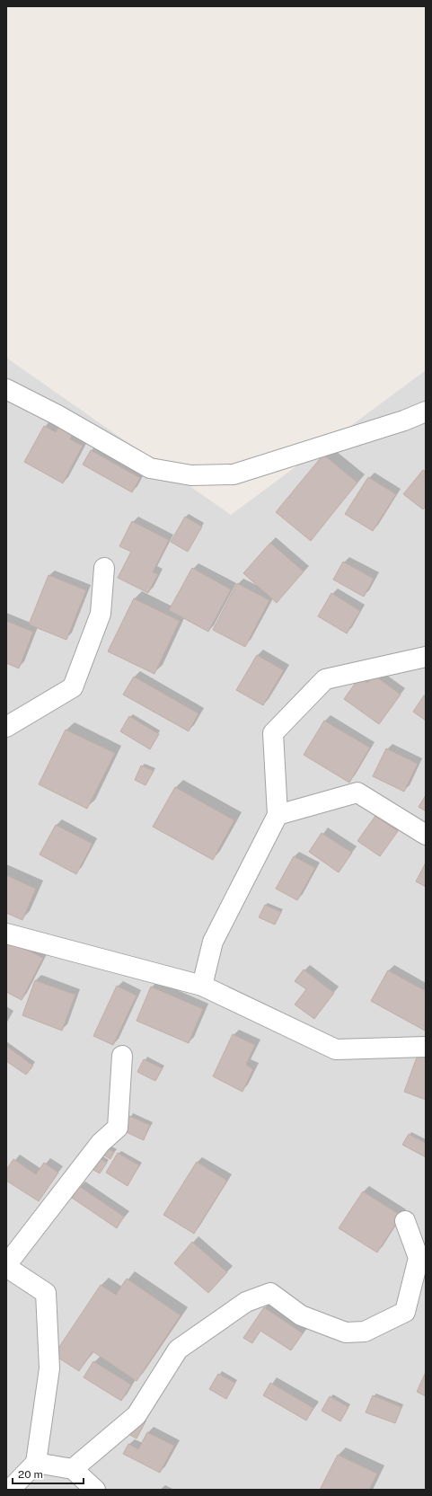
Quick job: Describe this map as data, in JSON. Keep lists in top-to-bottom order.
{
  "scale_bar": "20 m"
}
